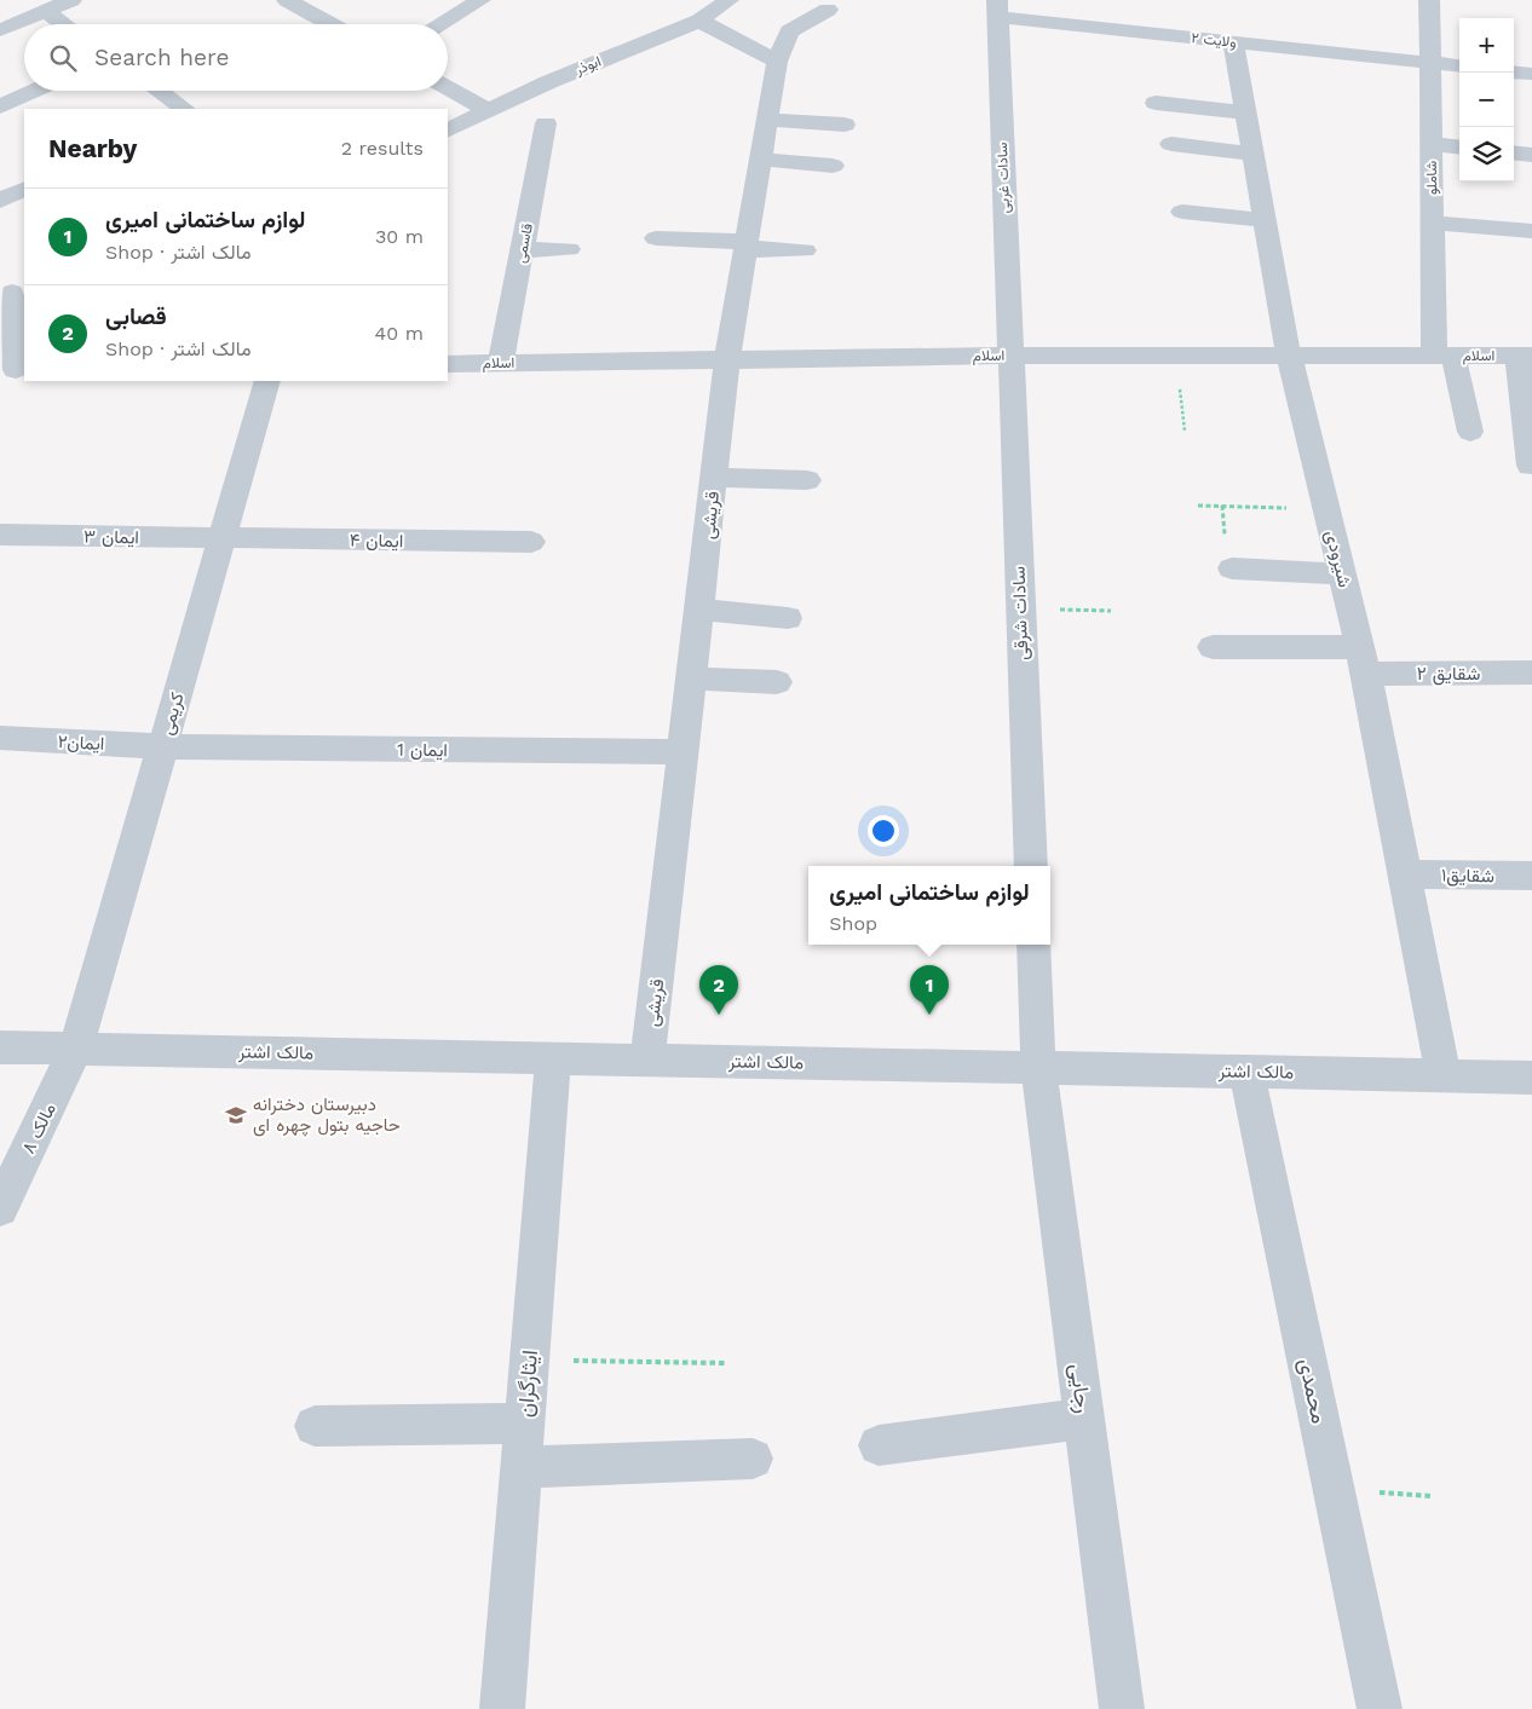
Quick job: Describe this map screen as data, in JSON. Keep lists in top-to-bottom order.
{
  "streets": {
    "street": [
      "ولایت ۲",
      "ابوذر",
      "سادات غربی",
      "شاملو",
      "قاسمی",
      "اسلام",
      "قریشی",
      "ایمان ۳",
      "ایمان ۴",
      "شیرودی",
      "سادات شرقی",
      "شقایق ۲",
      "کریمی",
      "ایمان۲",
      "ایمان 1",
      "شقایق۱",
      "مالک اشتر",
      "مالک ۸",
      "ایثارگران",
      "رجایی",
      "محمدی"
    ]
  },
  "crossings": [
    ["ولایت ۲", "سادات غربی"],
    ["ولایت ۲", "شاملو"],
    ["ولایت ۲", "شیرودی"],
    ["سادات غربی", "اسلام"],
    ["سادات غربی", "سادات شرقی"],
    ["شاملو", "اسلام"],
    ["قاسمی", "اسلام"],
    ["اسلام", "قریشی"],
    ["اسلام", "شیرودی"],
    ["اسلام", "سادات شرقی"],
    ["قریشی", "ایمان 1"],
    ["قریشی", "مالک اشتر"],
    ["ایمان ۳", "ایمان ۴"],
    ["ایمان ۳", "کریمی"],
    ["ایمان ۴", "کریمی"],
    ["شیرودی", "شقایق ۲"],
    ["شیرودی", "شقایق۱"],
    ["شیرودی", "مالک اشتر"],
    ["کریمی", "ایمان۲"],
    ["کریمی", "ایمان 1"],
    ["کریمی", "مالک اشتر"],
    ["کریمی", "مالک ۸"],
    ["ایمان۲", "ایمان 1"],
    ["مالک اشتر", "مالک ۸"],
    ["مالک اشتر", "ایثارگران"],
    ["مالک اشتر", "رجایی"],
    ["مالک اشتر", "محمدی"]
  ],
  "places": {
    "school or university": ["دبیرستان دخترانه حاجیه بتول چهره ای"]
  },
  "page": {
    "map_buttons": ["+", "−"],
    "search": "Search here",
    "heading": ["Nearby", "2 results"],
    "list": [
      {
        "mark": "1",
        "name": "لوازم ساختمانی امیری",
        "note": "Shop · مالک اشتر",
        "value": "30 m"
      },
      {
        "mark": "2",
        "name": "قصابی",
        "note": "Shop · مالک اشتر",
        "value": "40 m"
      }
    ],
    "popup": ["لوازم ساختمانی امیری", "Shop"],
    "pins": ["1", "2"]
  }
}
